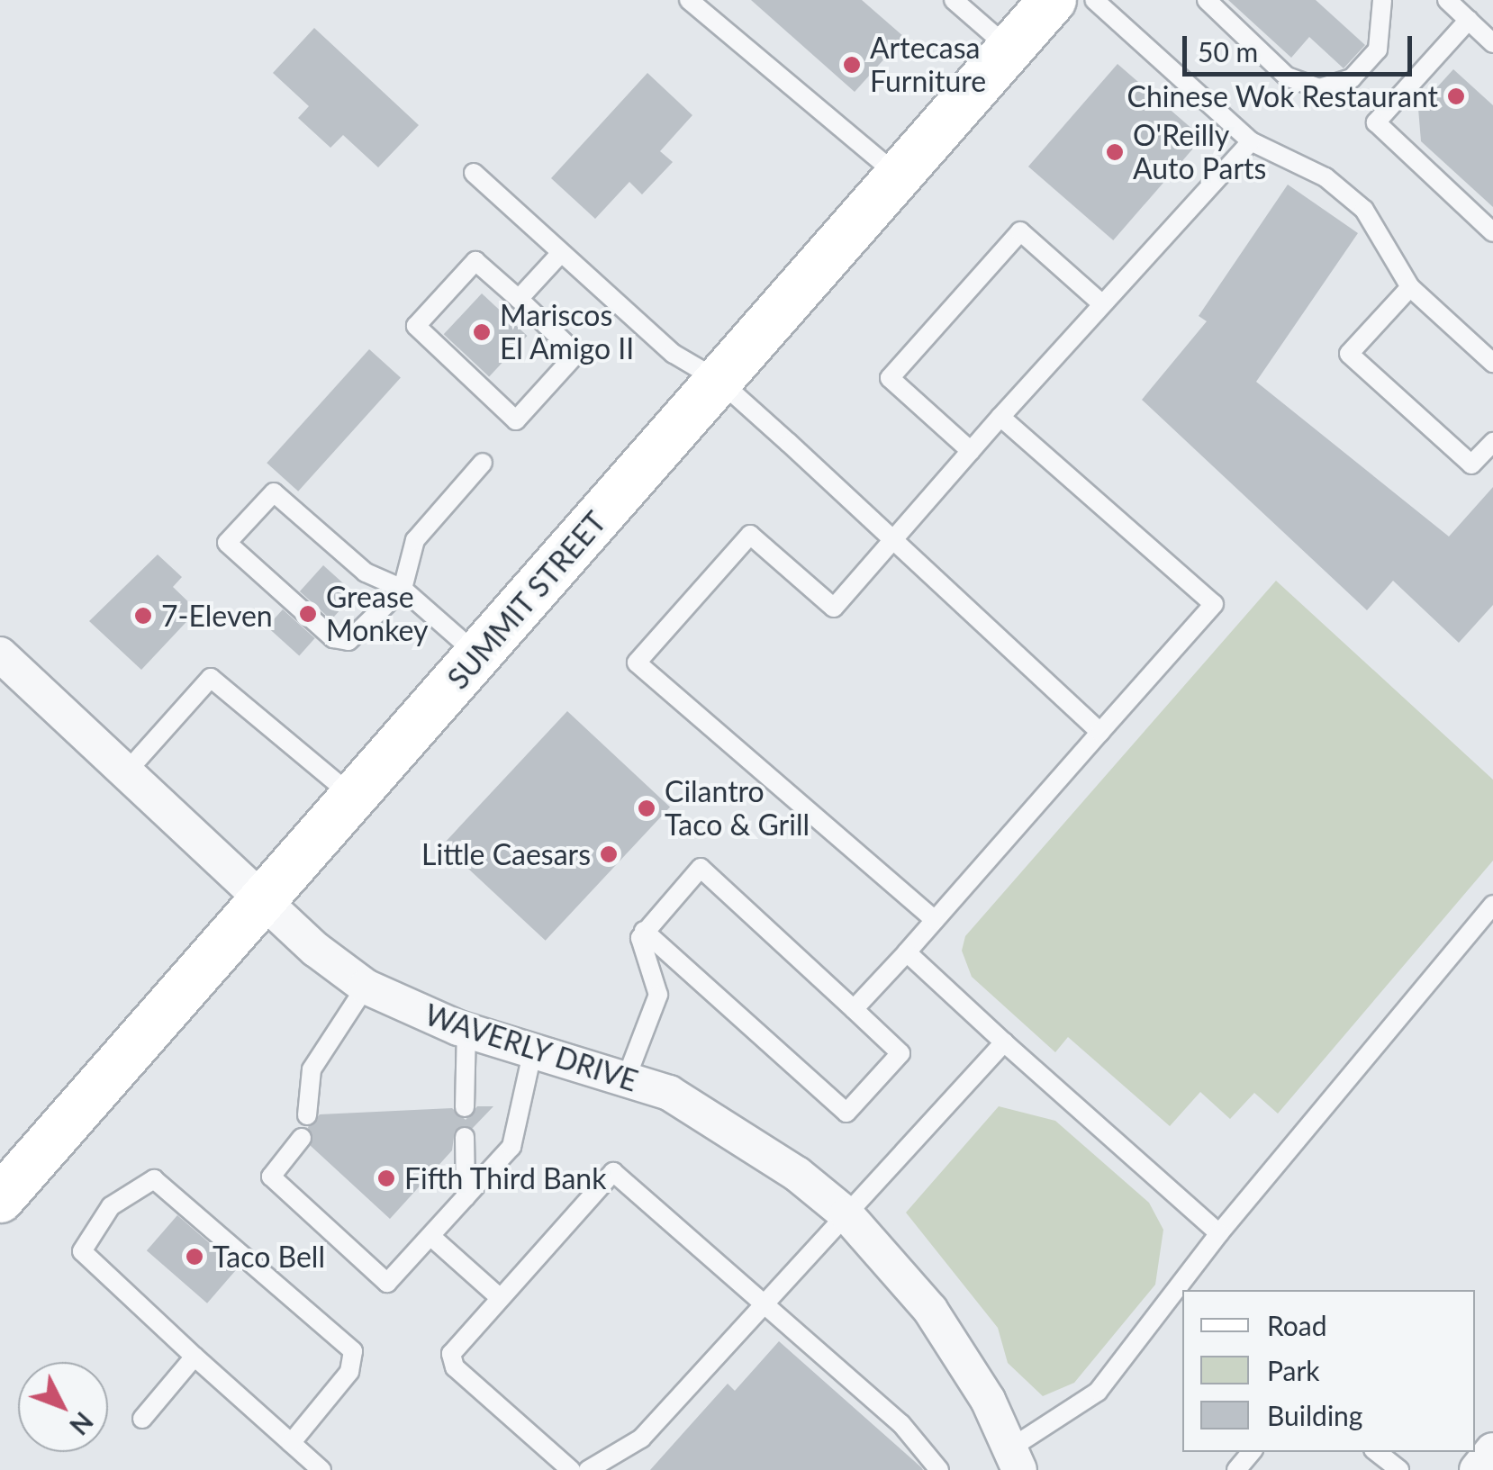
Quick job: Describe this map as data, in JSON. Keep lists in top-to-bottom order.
{
  "streets": {
    "main road": ["SUMMIT STREET"],
    "street": ["WAVERLY DRIVE"]
  },
  "crossings": [
    ["SUMMIT STREET", "WAVERLY DRIVE"]
  ],
  "places": [
    "Artecasa Furniture",
    "Chinese Wok Restaurant",
    "O'Reilly Auto Parts",
    "Mariscos El Amigo II",
    "Grease Monkey",
    "7-Eleven",
    "Cilantro Taco & Grill",
    "Little Caesars",
    "Fifth Third Bank",
    "Taco Bell"
  ],
  "legend": ["Road", "Park", "Building"],
  "scale_bar": "50 m",
  "north": "bottom right"
}
